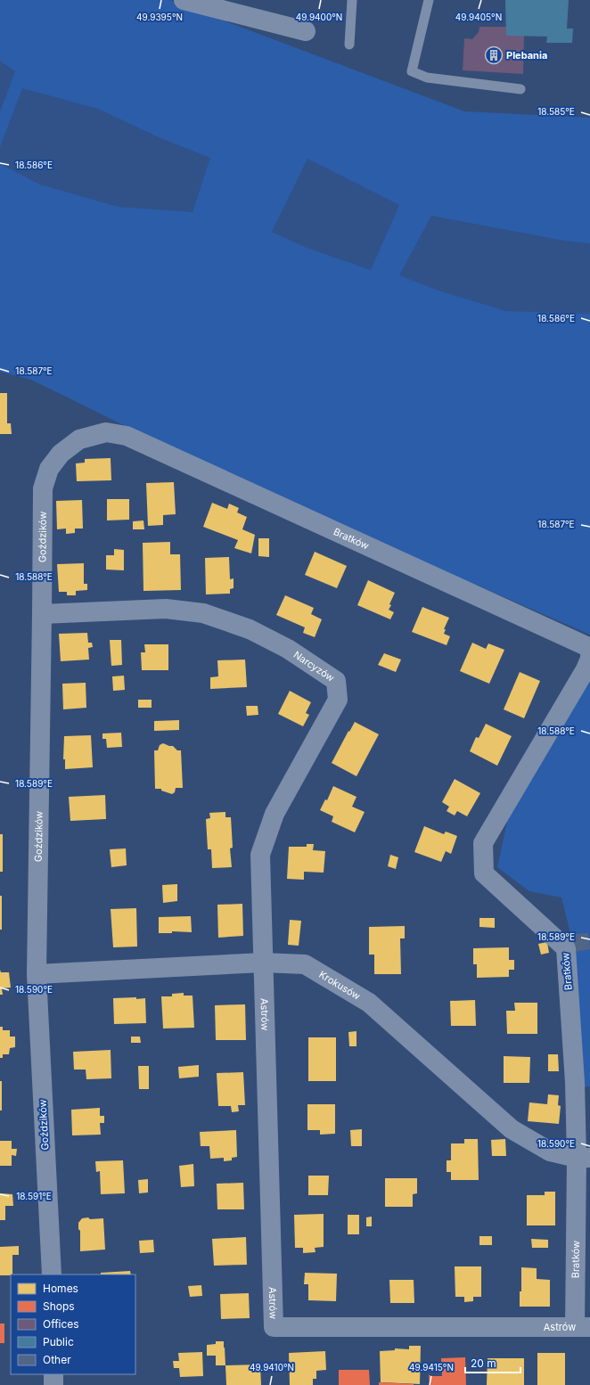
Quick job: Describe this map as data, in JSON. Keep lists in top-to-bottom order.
{
  "streets": {
    "street": [
      "Goździków",
      "Bratków",
      "Narcyzów",
      "Krokusów",
      "Astrów"
    ]
  },
  "crossings": [
    ["Goździków", "Bratków"],
    ["Goździków", "Narcyzów"],
    ["Goździków", "Krokusów"],
    ["Bratków", "Krokusów"],
    ["Bratków", "Astrów"],
    ["Narcyzów", "Krokusów"],
    ["Narcyzów", "Astrów"],
    ["Krokusów", "Astrów"]
  ],
  "places": {
    "building": ["Plebania"]
  },
  "legend": [
    "Homes",
    "Shops",
    "Offices",
    "Public",
    "Other"
  ],
  "scale_bar": "20 m",
  "coordinates": [
    "49.9395°N",
    "49.9400°N",
    "49.9405°N",
    "18.585°E",
    "18.586°E",
    "18.587°E",
    "18.588°E",
    "18.589°E",
    "18.590°E",
    "18.591°E",
    "49.9410°N",
    "49.9415°N"
  ]
}
